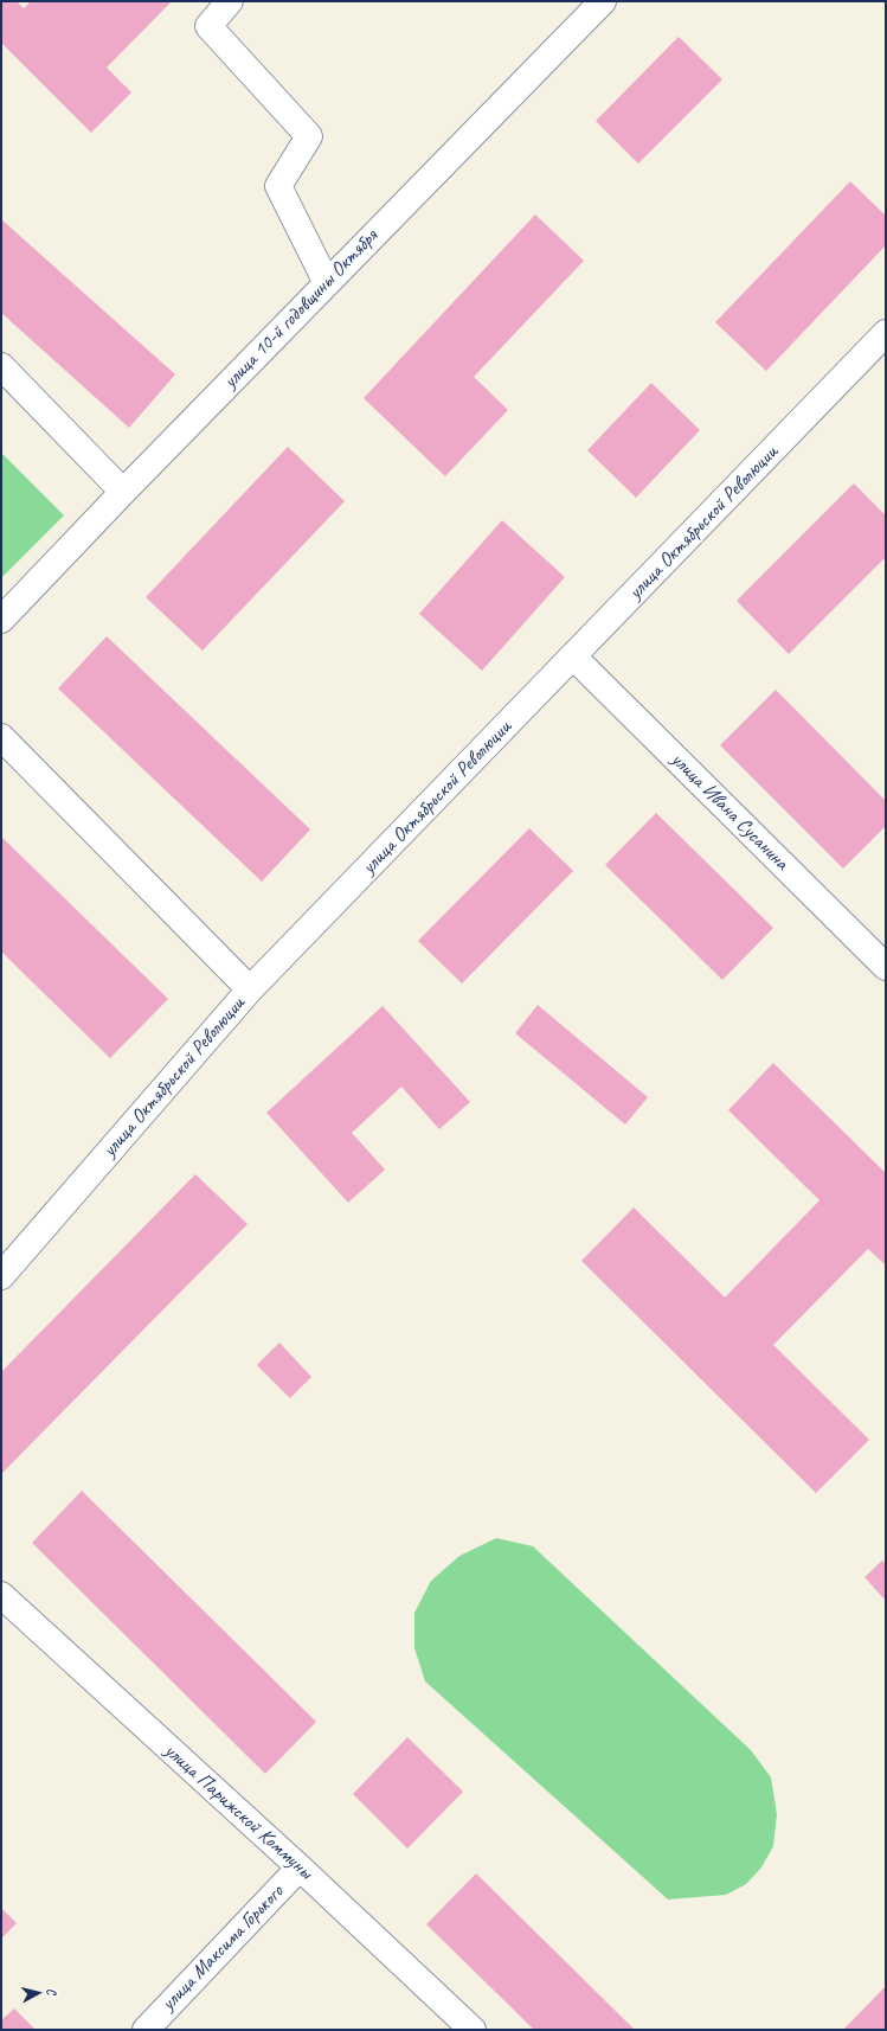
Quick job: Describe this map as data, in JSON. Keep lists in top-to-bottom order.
{
  "streets": {
    "street": [
      "улица 10-й годовщины Октября",
      "улица Октябрьской Революции",
      "улица Ивана Сусанина",
      "улица Парижской Коммуны",
      "улица Максима Горького"
    ]
  },
  "crossings": [
    ["улица Октябрьской Революции", "улица Ивана Сусанина"],
    ["улица Парижской Коммуны", "улица Максима Горького"]
  ],
  "north": "right"
}
